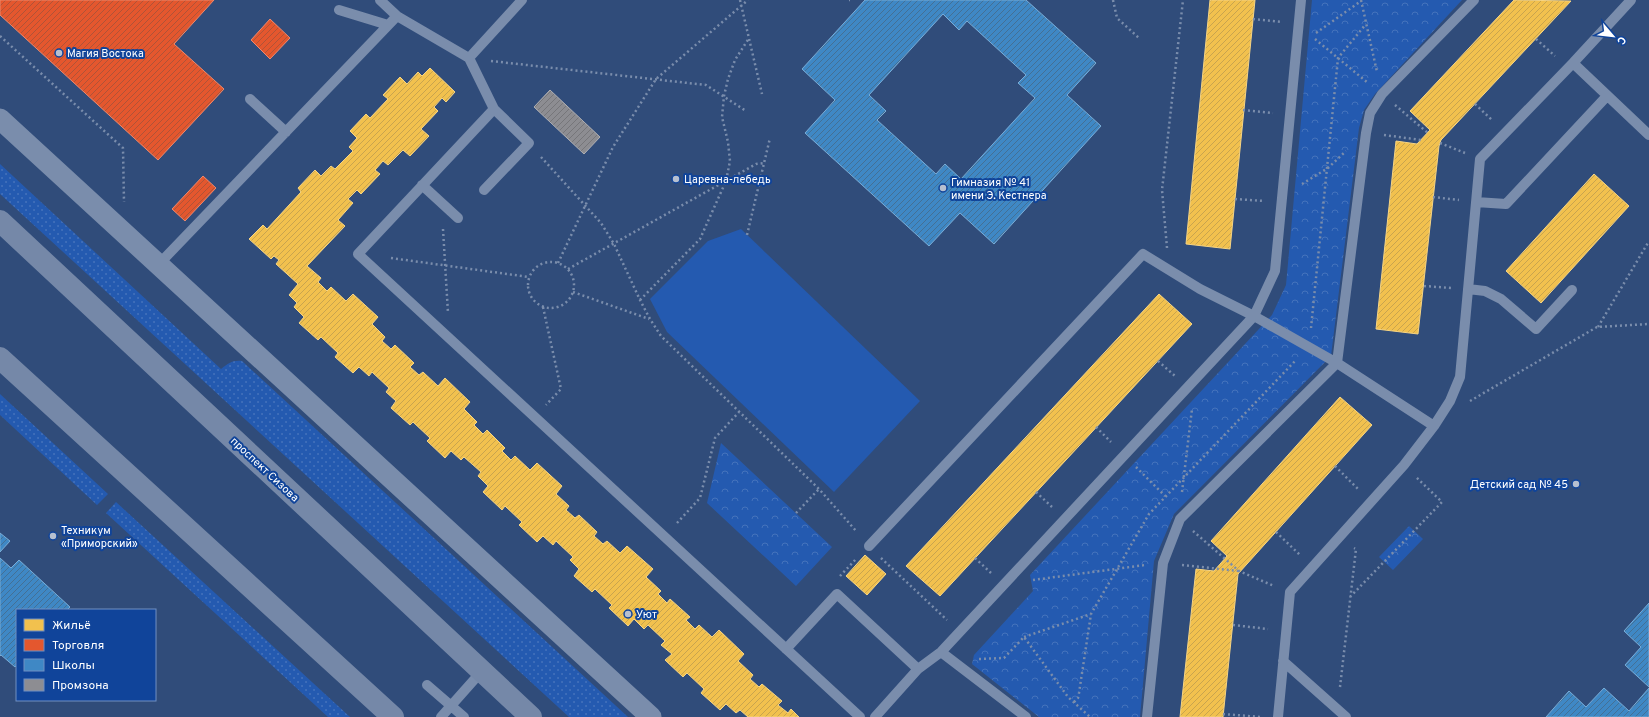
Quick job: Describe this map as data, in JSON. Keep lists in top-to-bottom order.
{
  "streets": {
    "main road": ["проспект Сизова"]
  },
  "places": [
    "Магия Востока",
    "Царевна-лебедь",
    "Гимназия № 41 имени Э. Кестнера",
    "Детский сад № 45",
    "Техникум «Приморский»",
    "Уют"
  ],
  "legend": [
    "Жильё",
    "Торговля",
    "Школы",
    "Промзона"
  ],
  "north": "bottom right"
}
